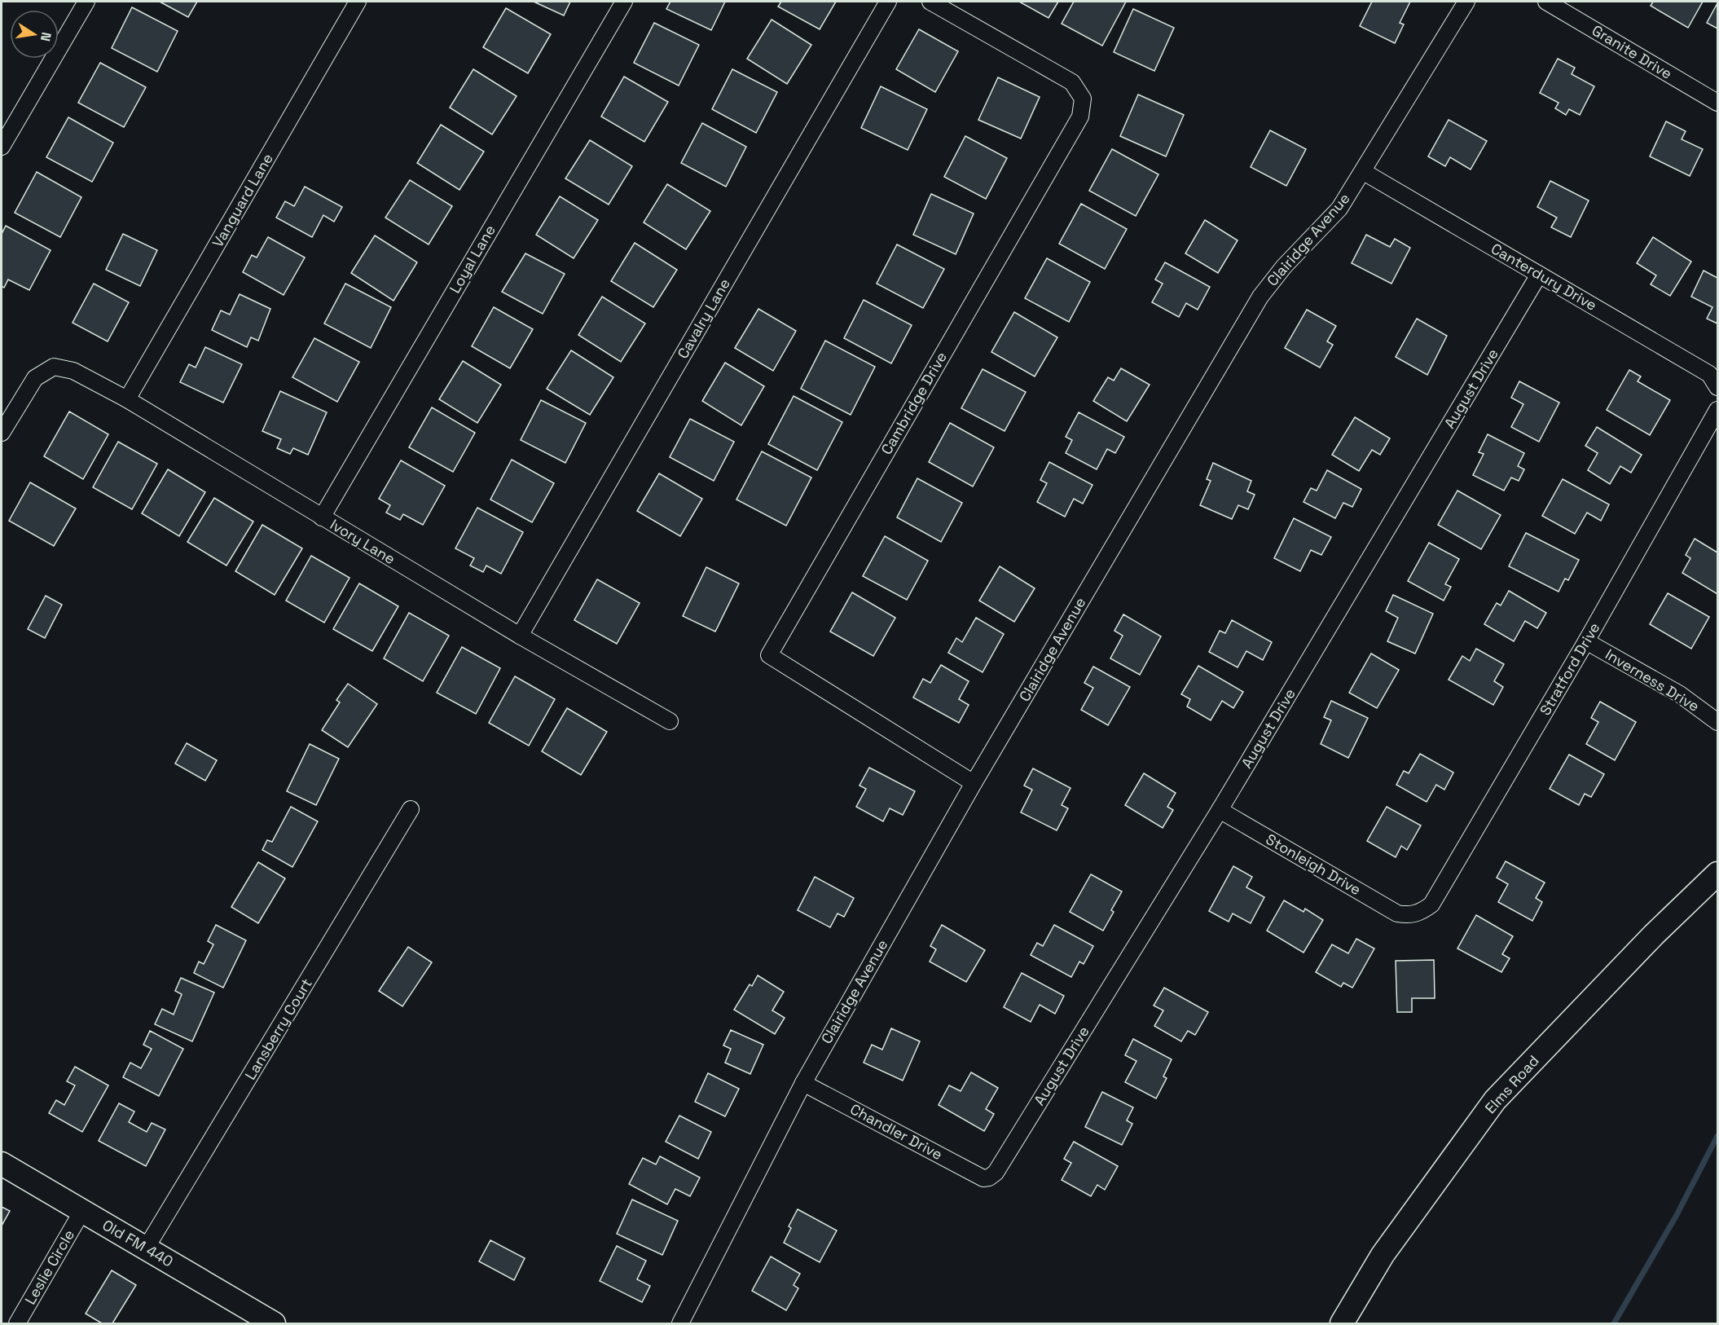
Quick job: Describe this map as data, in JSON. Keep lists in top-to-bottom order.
{
  "streets": {
    "main road": ["Elms Road", "Old FM 440"],
    "street": [
      "Granite Drive",
      "Vanguard Lane",
      "Clairidge Avenue",
      "Loyal Lane",
      "Canterdury Drive",
      "Cavalry Lane",
      "August Drive",
      "Cambridge Drive",
      "Ivory Lane",
      "Stratford Drive",
      "Inverness Drive",
      "Stonleigh Drive",
      "Lansberry Court",
      "Chandler Drive",
      "Leslie Circle"
    ]
  },
  "crossings": [
    ["Vanguard Lane", "Ivory Lane"],
    ["Clairidge Avenue", "Canterdury Drive"],
    ["Clairidge Avenue", "Cambridge Drive"],
    ["Clairidge Avenue", "Chandler Drive"],
    ["Loyal Lane", "Ivory Lane"],
    ["Canterdury Drive", "August Drive"],
    ["Cavalry Lane", "Ivory Lane"],
    ["August Drive", "Stonleigh Drive"],
    ["August Drive", "Chandler Drive"],
    ["Stratford Drive", "Inverness Drive"],
    ["Stratford Drive", "Stonleigh Drive"],
    ["Lansberry Court", "Old FM 440"],
    ["Old FM 440", "Leslie Circle"]
  ],
  "north": "right"
}
